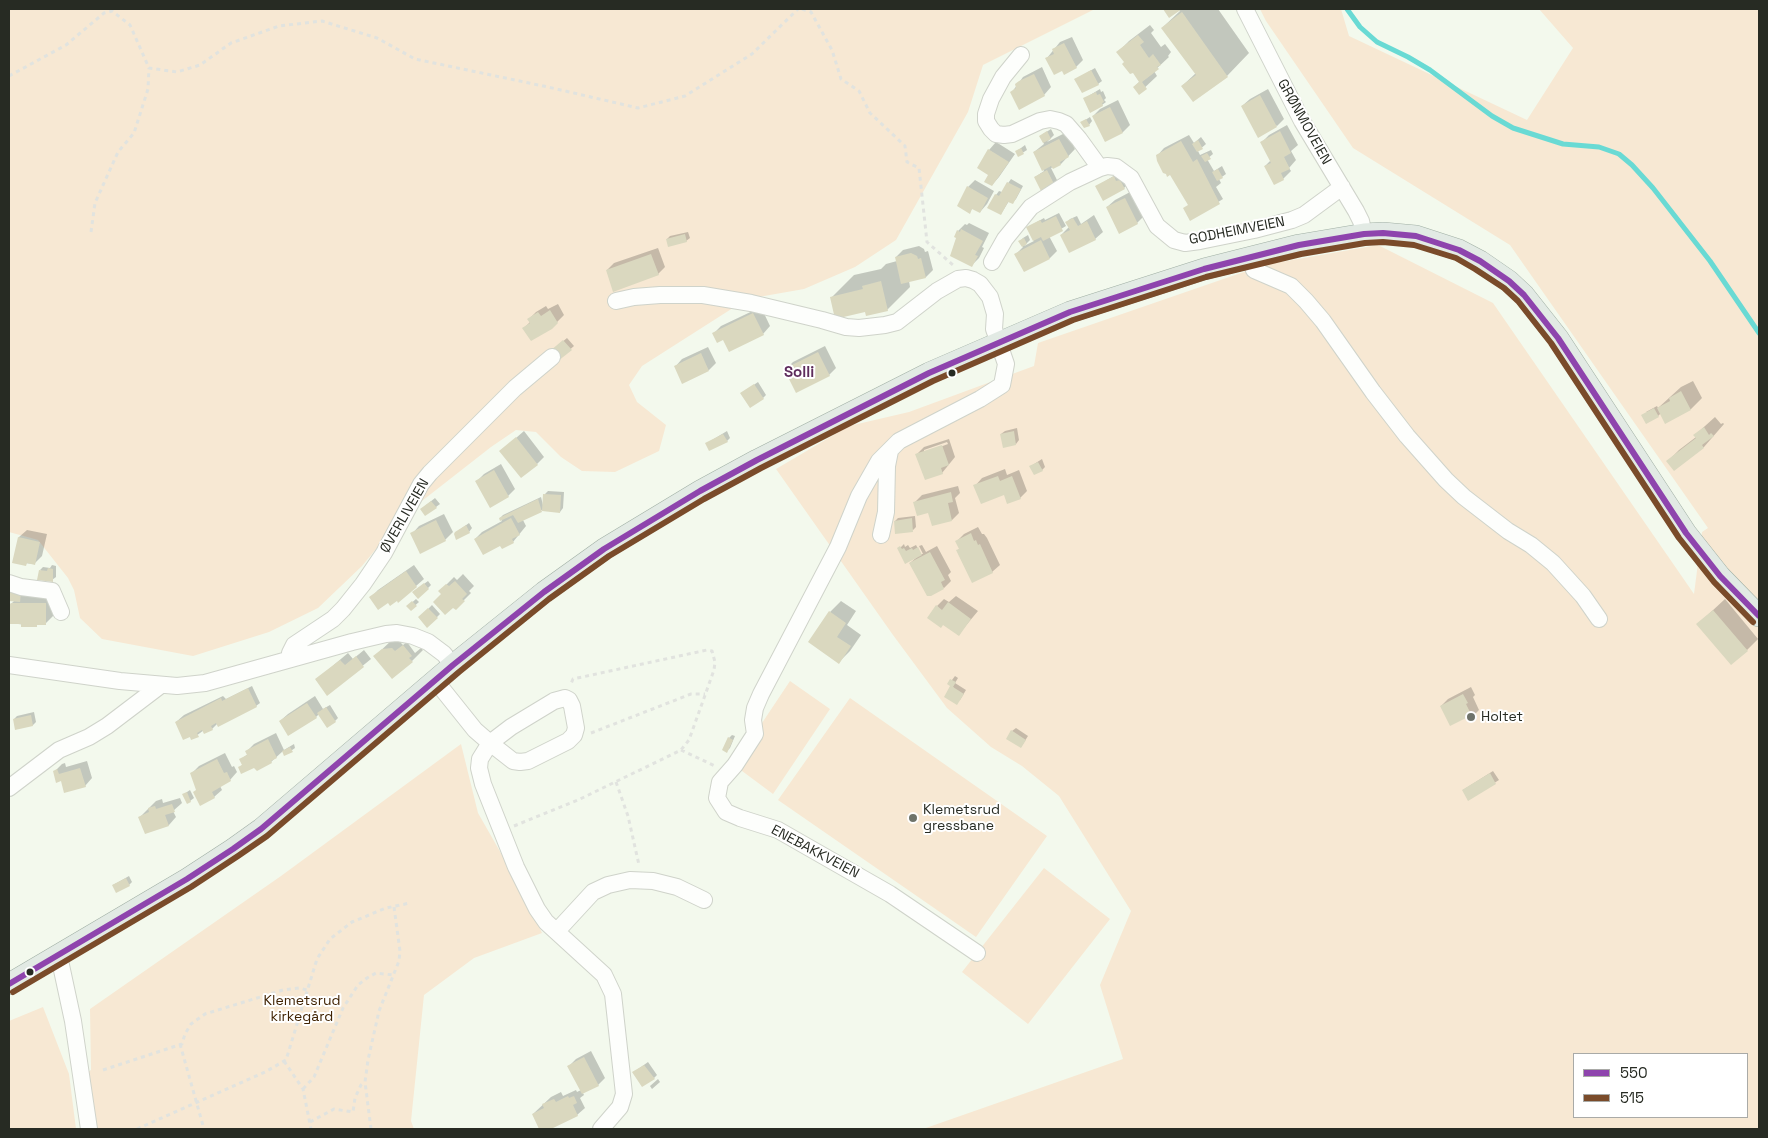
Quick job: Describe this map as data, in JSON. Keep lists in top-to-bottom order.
{
  "streets": {
    "street": [
      "GRØNMOVEIEN",
      "GODHEIMVEIEN",
      "ØVERLIVEIEN",
      "ENEBAKKVEIEN"
    ]
  },
  "crossings": [
    ["GRØNMOVEIEN", "GODHEIMVEIEN"]
  ],
  "districts": ["Solli"],
  "parks": ["Klemetsrud kirkegård"],
  "places": ["Holtet", "Klemetsrud gressbane"],
  "lines": ["transit line 550", "transit line 515"],
  "legend": ["550", "515"]
}
